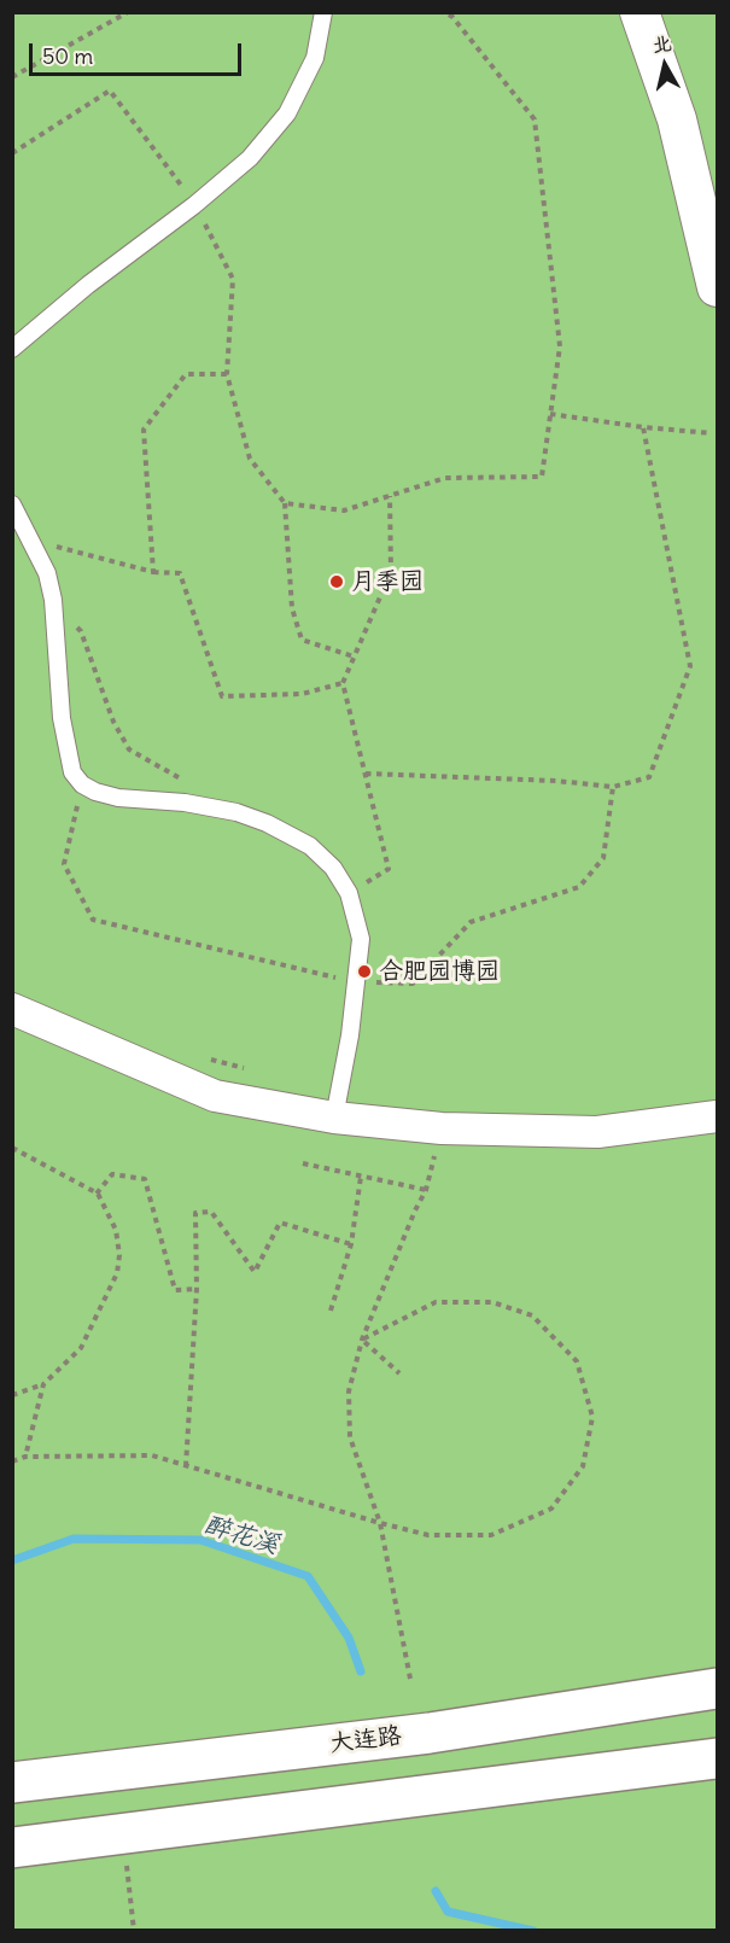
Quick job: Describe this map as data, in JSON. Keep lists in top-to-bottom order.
{
  "streets": {
    "main road": ["大连路"]
  },
  "water": ["醉花溪"],
  "places": ["月季园", "合肥园博园"],
  "scale_bar": "50 m",
  "north": "top"
}
